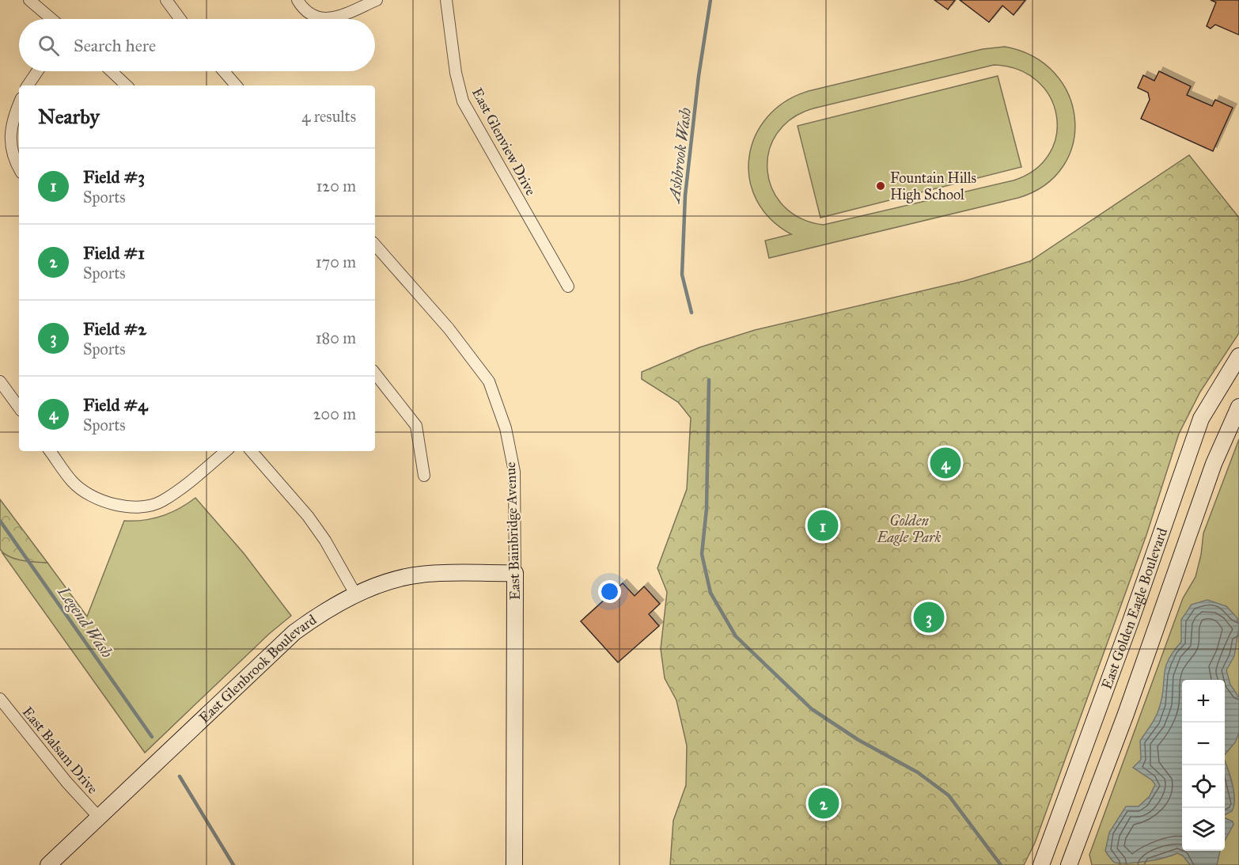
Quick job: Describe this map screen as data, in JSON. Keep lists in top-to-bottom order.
{
  "streets": {
    "street": [
      "East Glenview Drive",
      "East Bainbridge Avenue",
      "East Golden Eagle Boulevard",
      "East Glenbrook Boulevard",
      "East Balsam Drive"
    ]
  },
  "crossings": [
    ["East Bainbridge Avenue", "East Glenbrook Boulevard"],
    ["East Glenbrook Boulevard", "East Balsam Drive"]
  ],
  "water": ["Ashbrook Wash", "Legend Wash"],
  "parks": ["Golden Eagle Park"],
  "places": ["Fountain Hills High School"],
  "page": {
    "search": "Search here",
    "heading": ["Nearby", "4 results"],
    "list": [
      {
        "mark": "1",
        "name": "Field #3",
        "note": "Sports",
        "value": "120 m"
      },
      {
        "mark": "2",
        "name": "Field #1",
        "note": "Sports",
        "value": "170 m"
      },
      {
        "mark": "3",
        "name": "Field #2",
        "note": "Sports",
        "value": "180 m"
      },
      {
        "mark": "4",
        "name": "Field #4",
        "note": "Sports",
        "value": "200 m"
      }
    ],
    "pins": [
      "4",
      "1",
      "3",
      "2"
    ],
    "map_buttons": ["+", "−"]
  }
}
